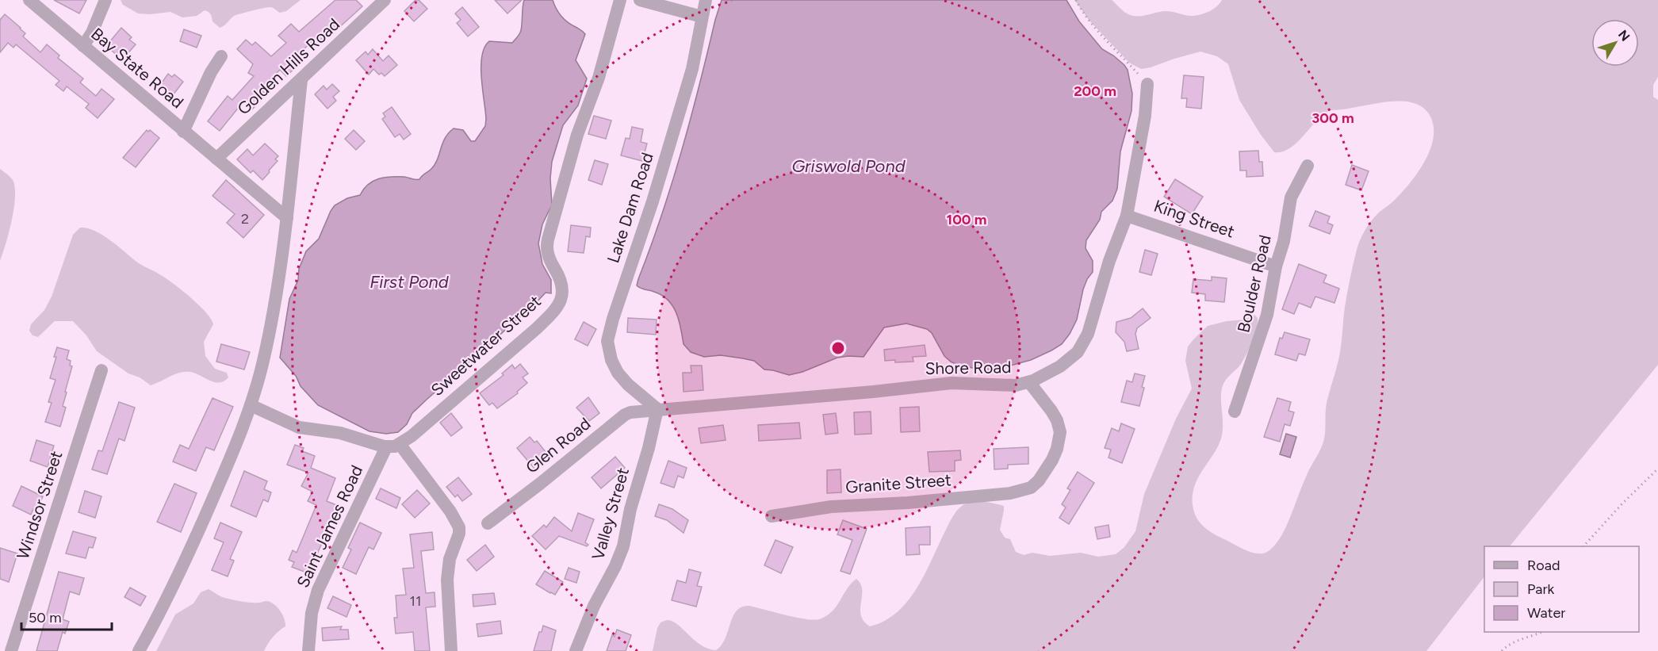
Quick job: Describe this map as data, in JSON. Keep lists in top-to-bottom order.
{
  "streets": {
    "street": [
      "Golden Hills Road",
      "Bay State Road",
      "Lake Dam Road",
      "King Street",
      "Boulder Road",
      "Sweetwater Street",
      "Shore Road",
      "Glen Road",
      "Granite Street",
      "Windsor Street",
      "Valley Street",
      "Saint James Road"
    ]
  },
  "crossings": [
    ["Golden Hills Road", "Bay State Road"],
    ["Lake Dam Road", "Shore Road"],
    ["Lake Dam Road", "Glen Road"],
    ["Lake Dam Road", "Valley Street"],
    ["King Street", "Boulder Road"],
    ["King Street", "Shore Road"],
    ["Sweetwater Street", "Saint James Road"],
    ["Shore Road", "Glen Road"],
    ["Shore Road", "Granite Street"],
    ["Shore Road", "Valley Street"],
    ["Glen Road", "Valley Street"]
  ],
  "water": ["Griswold Pond", "First Pond"],
  "house_numbers": ["2", "11"],
  "legend": ["Road", "Park", "Water"],
  "scale_bar": "50 m",
  "north": "top right",
  "rings": ["200 m", "300 m", "100 m"]
}
